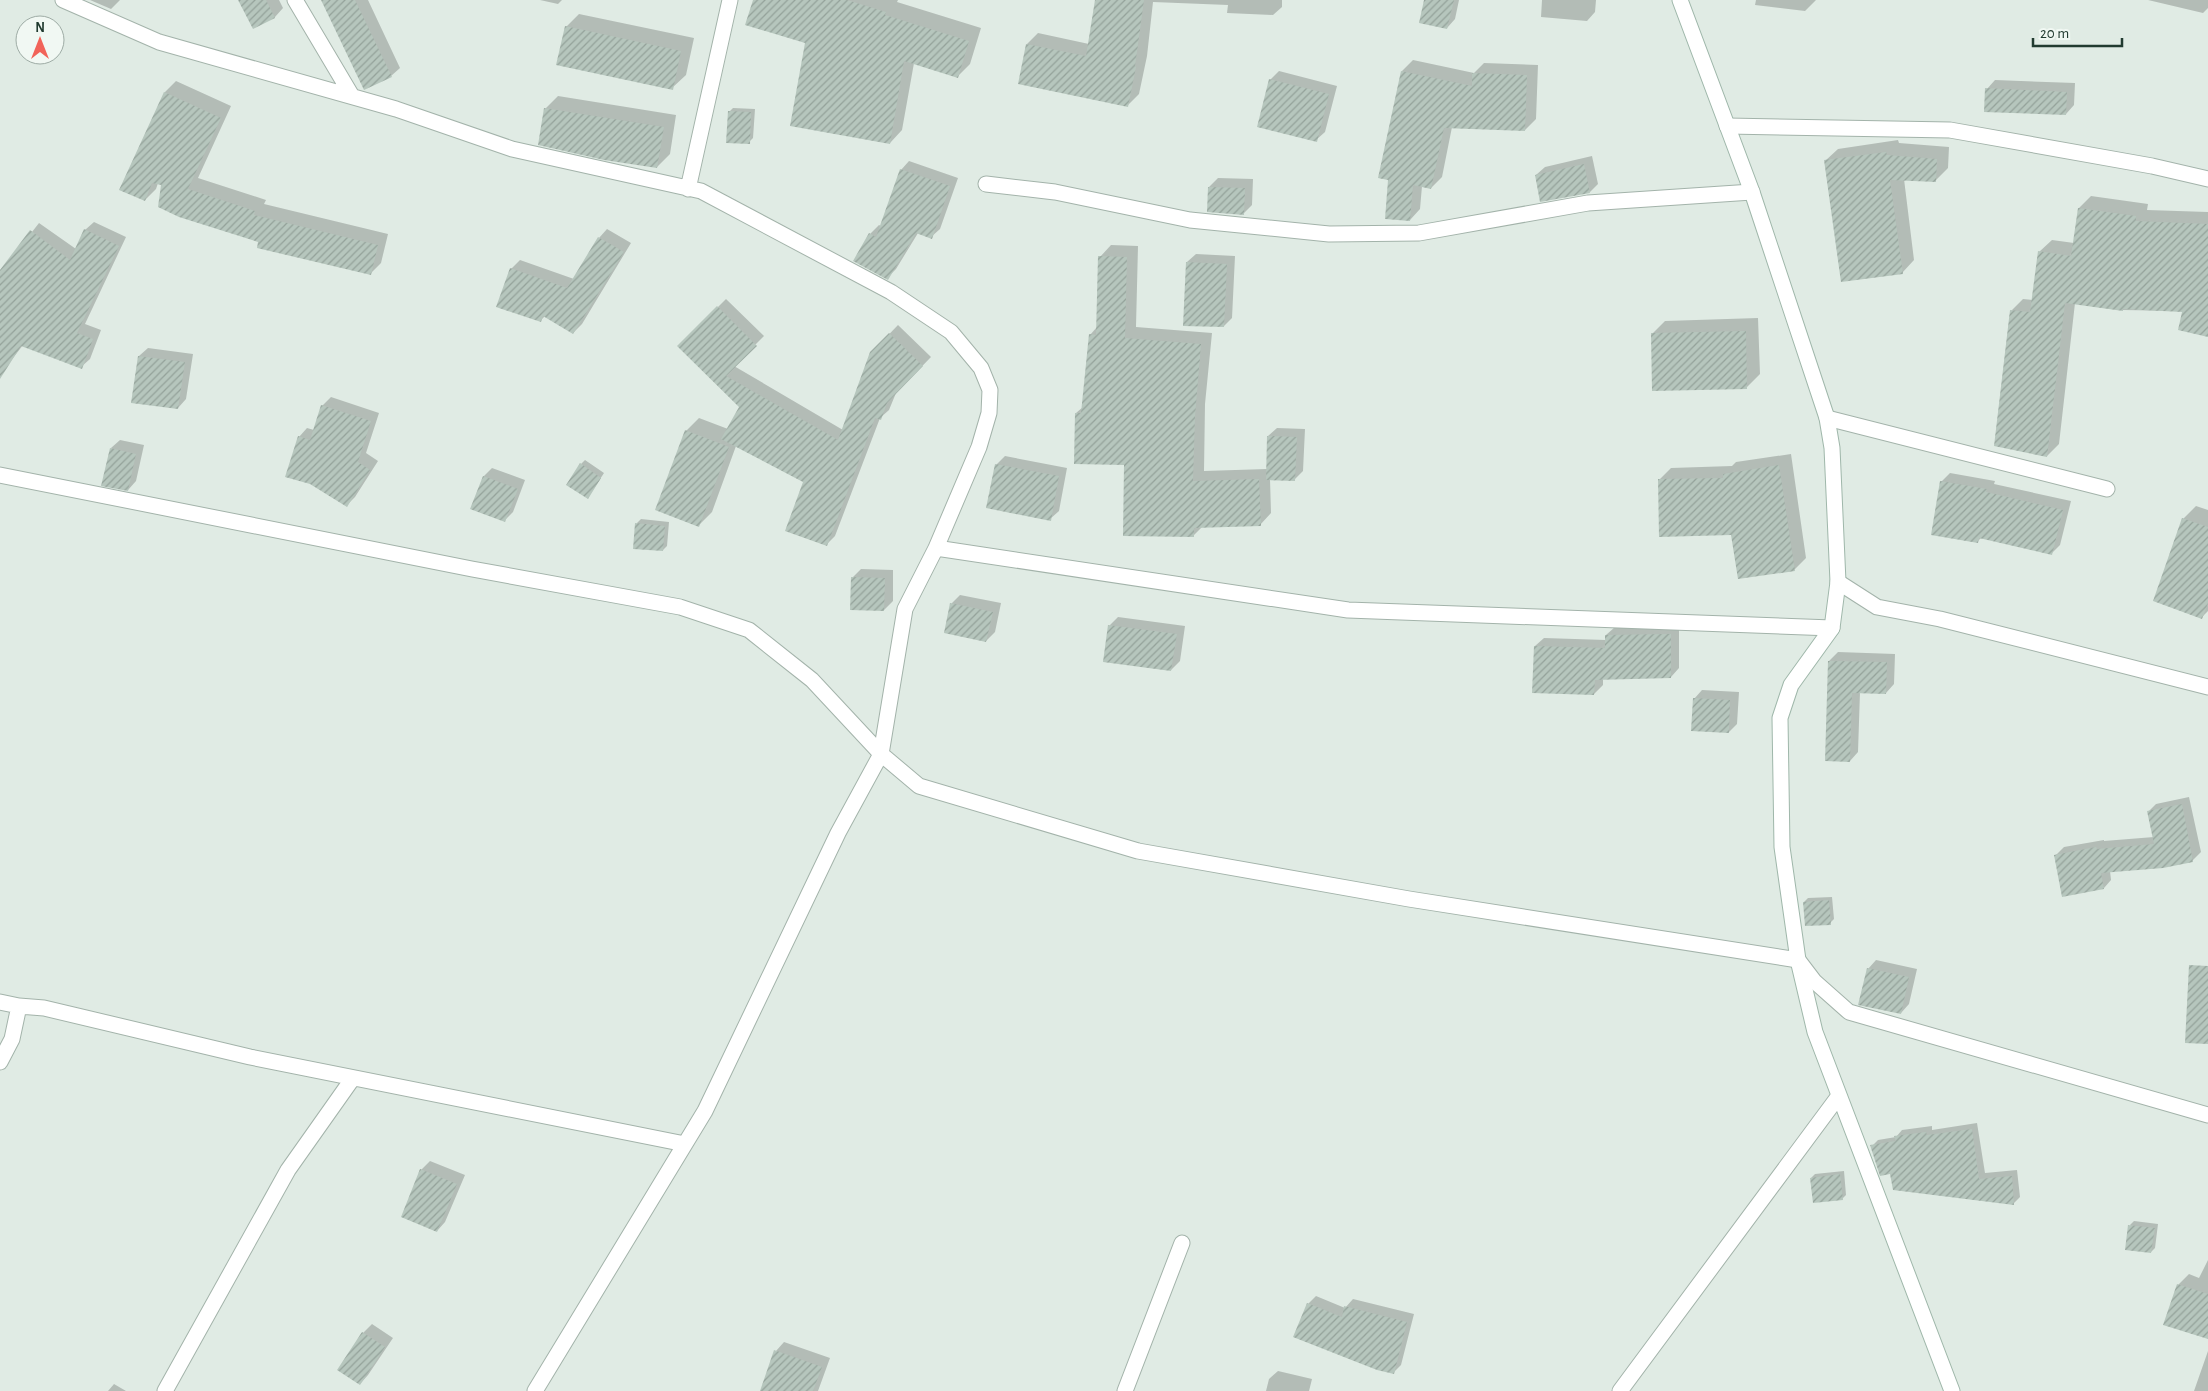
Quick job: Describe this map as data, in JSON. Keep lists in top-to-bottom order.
{
  "scale_bar": "20 m",
  "north": "top"
}
